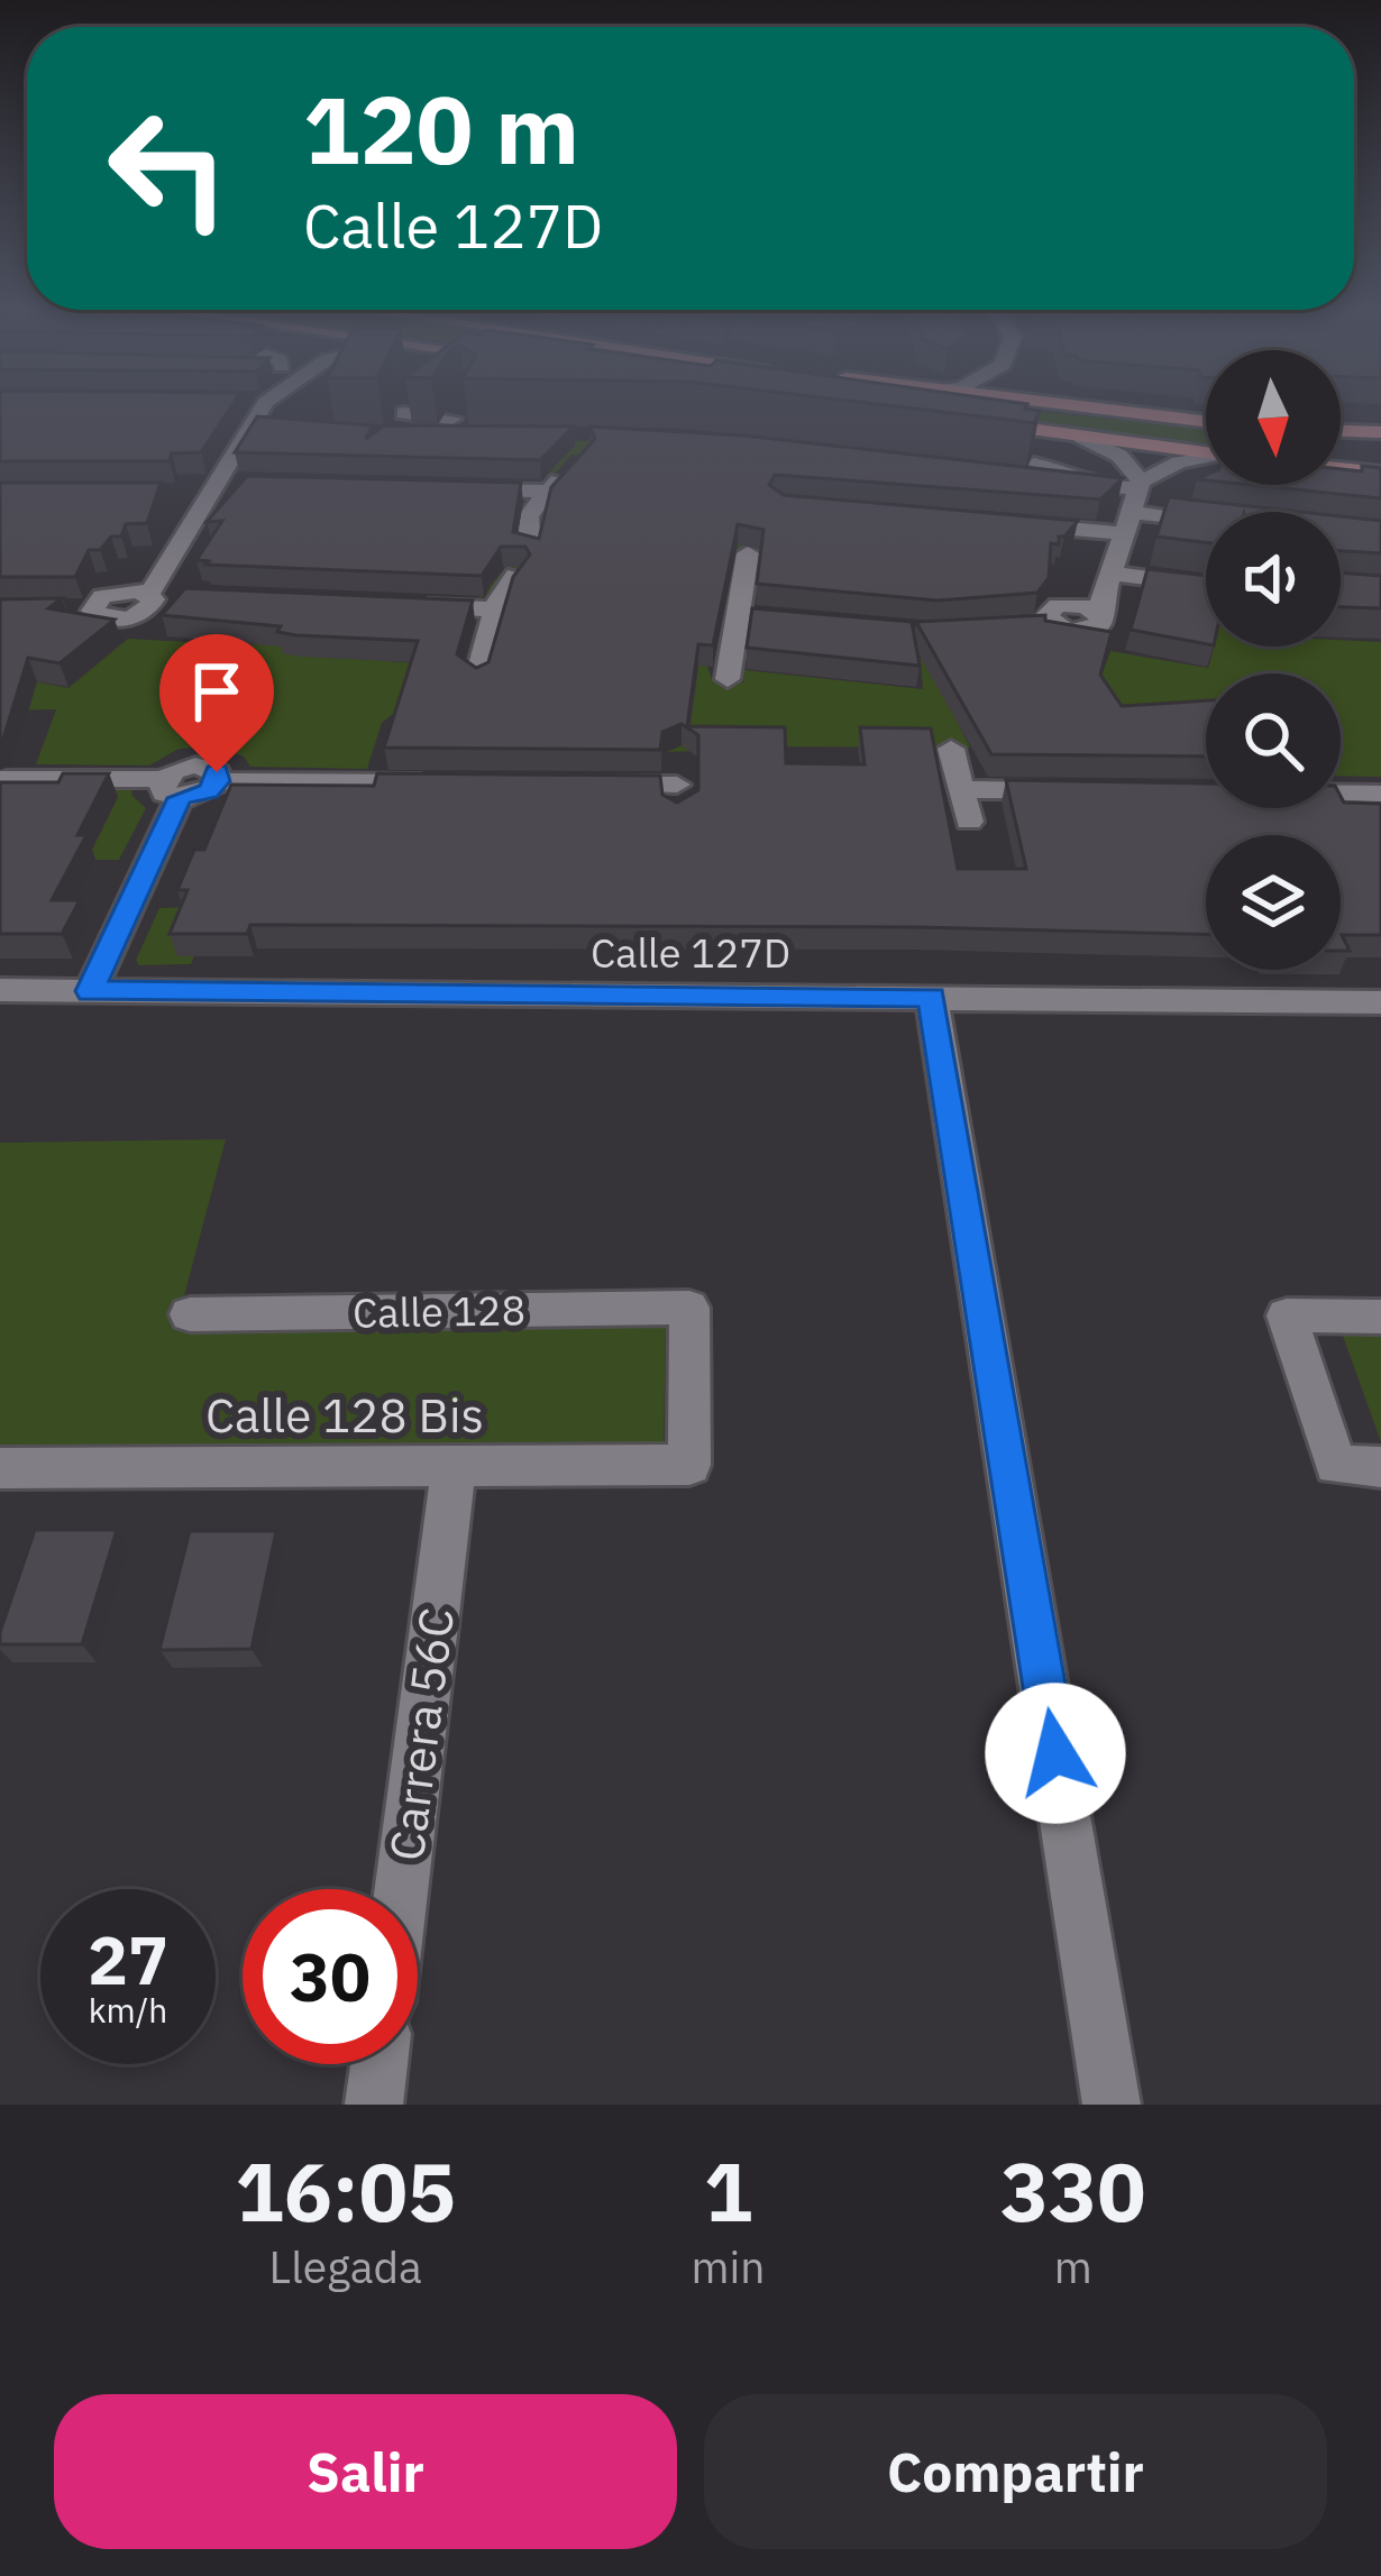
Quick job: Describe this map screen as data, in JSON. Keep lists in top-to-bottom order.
{
  "streets": {
    "street": [
      "Calle 127D",
      "Calle 128",
      "Calle 128 Bis",
      "Carrera 56C"
    ]
  },
  "crossings": [
    ["Calle 128", "Calle 128 Bis"],
    ["Calle 128 Bis", "Carrera 56C"]
  ],
  "north": "bottom",
  "page": {
    "turn": ["120 m", "Calle 127D"],
    "speed": "27 km/h",
    "limit": "30",
    "eta": [
      "16:05",
      "Llegada",
      "1",
      "min",
      "330",
      "m"
    ],
    "buttons": ["Salir", "Compartir"]
  }
}
